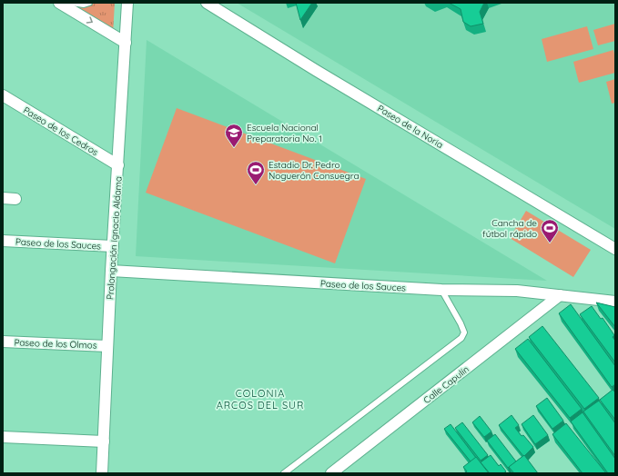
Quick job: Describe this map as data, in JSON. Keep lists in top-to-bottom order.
{
  "streets": {
    "street": [
      "Paseo de la Noria",
      "Paseo de los Cedros",
      "Prolongación Ignacio Aldama",
      "Paseo de los Sauces",
      "Paseo de los Olmos",
      "Calle Capulín"
    ]
  },
  "crossings": [
    ["Paseo de los Cedros", "Prolongación Ignacio Aldama"],
    ["Prolongación Ignacio Aldama", "Paseo de los Sauces"],
    ["Prolongación Ignacio Aldama", "Paseo de los Olmos"],
    ["Paseo de los Sauces", "Calle Capulín"]
  ],
  "districts": ["COLONIA ARCOS DEL SUR"],
  "places": {
    "school or university": ["Escuela Nacional Preparatoria No. 1"],
    "sports": ["Estadio Dr. Pedro Noguerón Consuegra", "Cancha de fútbol rápido"]
  }
}
